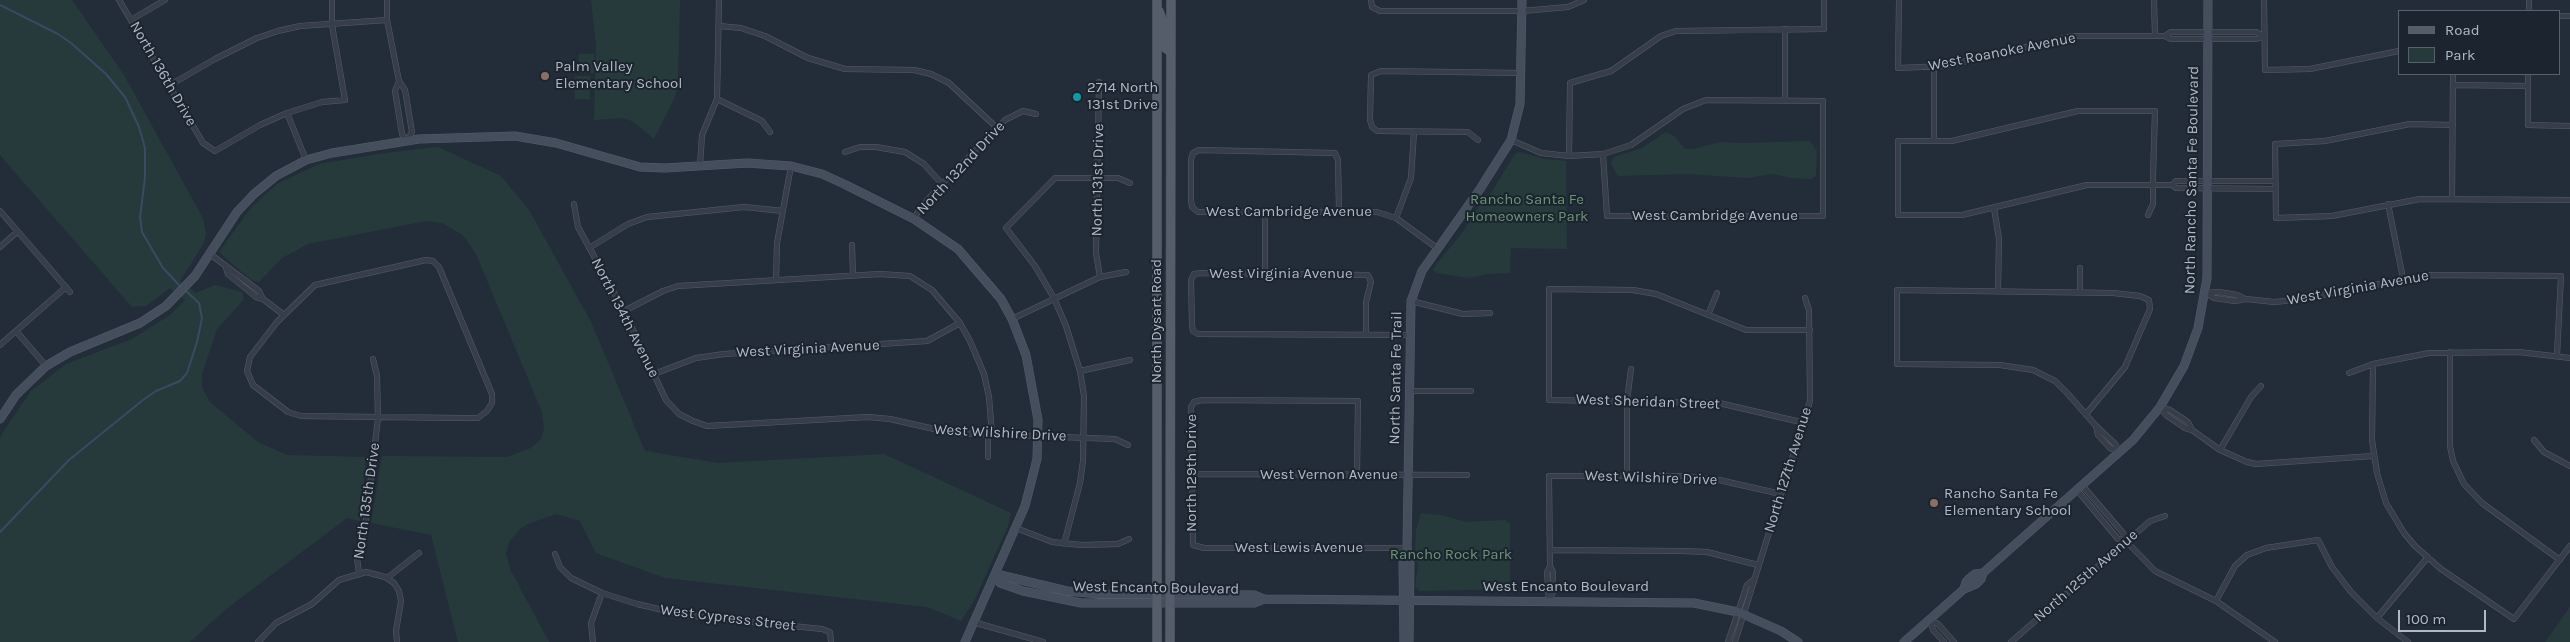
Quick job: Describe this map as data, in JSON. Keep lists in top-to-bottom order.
{
  "streets": {
    "main road": ["North Dysart Road"],
    "street": [
      "West Roanoke Avenue",
      "North 136th Drive",
      "North 132nd Drive",
      "North 131st Drive",
      "North Rancho Santa Fe Boulevard",
      "West Cambridge Avenue",
      "West Virginia Avenue",
      "North 134th Avenue",
      "North Santa Fe Trail",
      "West Sheridan Street",
      "West Wilshire Drive",
      "North 127th Avenue",
      "North 129th Drive",
      "West Vernon Avenue",
      "North 135th Drive",
      "West Lewis Avenue",
      "North 125th Avenue",
      "West Encanto Boulevard",
      "West Cypress Street"
    ]
  },
  "crossings": [
    ["West Roanoke Avenue", "North Rancho Santa Fe Boulevard"],
    ["North Rancho Santa Fe Boulevard", "West Virginia Avenue"],
    ["West Cambridge Avenue", "North Santa Fe Trail"],
    ["West Virginia Avenue", "North 134th Avenue"],
    ["North 134th Avenue", "West Wilshire Drive"],
    ["North Dysart Road", "West Encanto Boulevard"],
    ["North Santa Fe Trail", "West Vernon Avenue"],
    ["North Santa Fe Trail", "West Lewis Avenue"],
    ["North Santa Fe Trail", "West Encanto Boulevard"],
    ["West Sheridan Street", "North 127th Avenue"],
    ["West Wilshire Drive", "North 127th Avenue"],
    ["North 127th Avenue", "West Encanto Boulevard"],
    ["North 129th Drive", "West Vernon Avenue"],
    ["North 129th Drive", "West Lewis Avenue"]
  ],
  "parks": ["Rancho Santa Fe Homeowners Park", "Rancho Rock Park"],
  "places": ["Palm Valley Elementary School", "2714 North 131st Drive", "Rancho Santa Fe Elementary School"],
  "legend": ["Road", "Park"],
  "scale_bar": "100 m"
}
